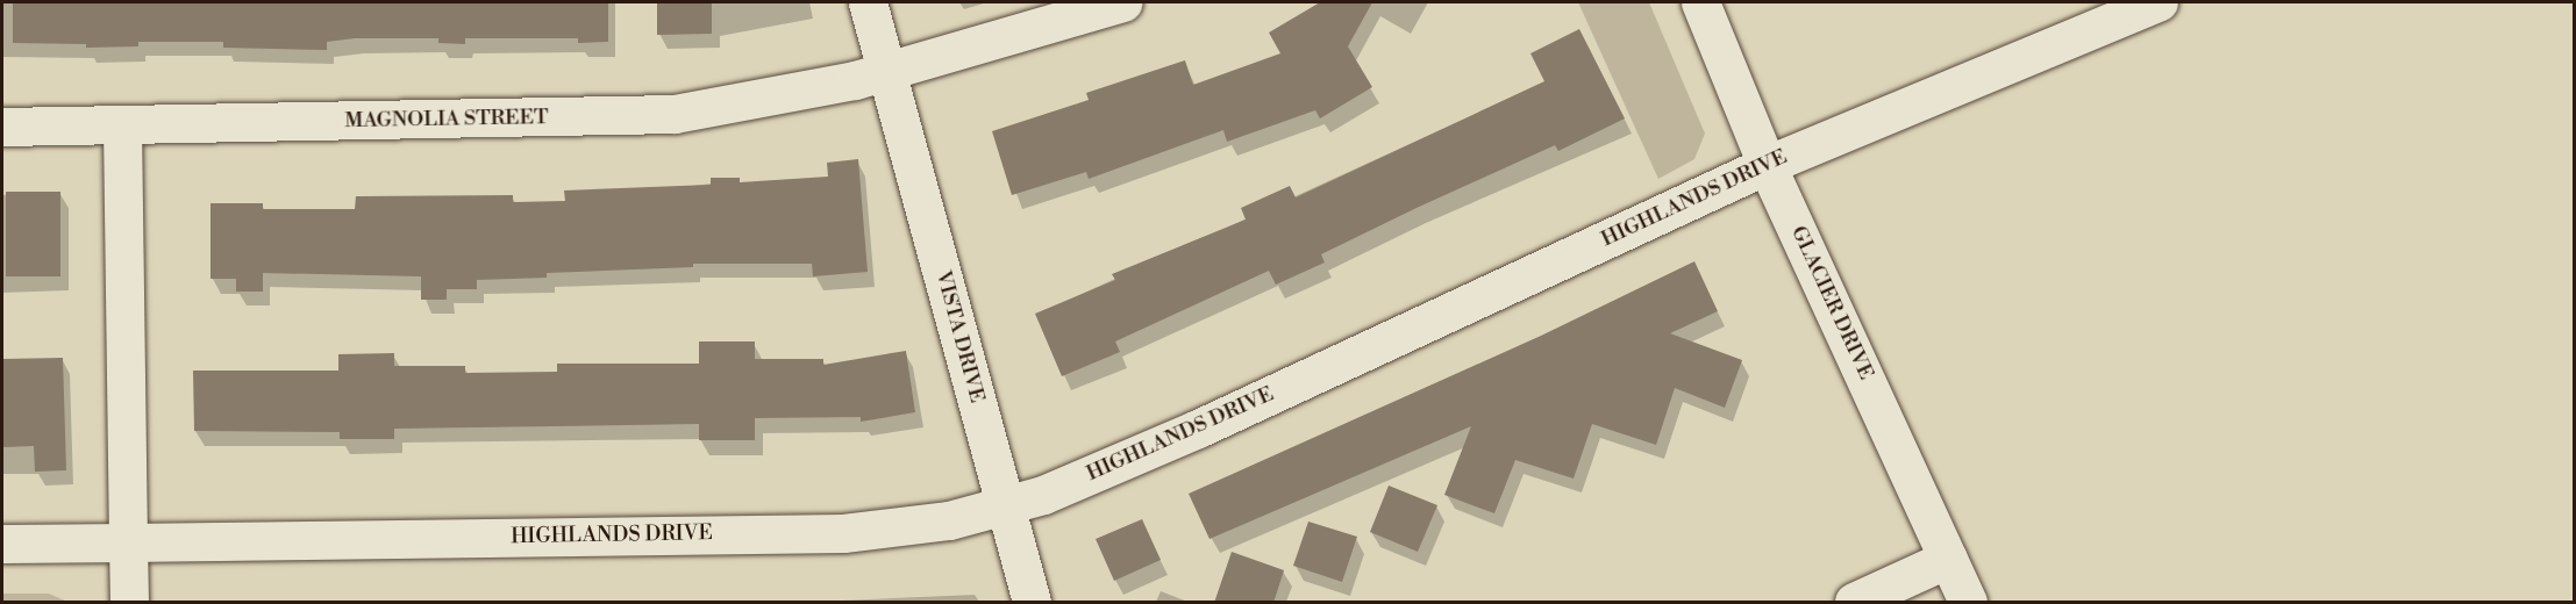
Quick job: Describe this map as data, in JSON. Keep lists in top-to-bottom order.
{
  "streets": {
    "street": [
      "MAGNOLIA STREET",
      "HIGHLANDS DRIVE",
      "GLACIER DRIVE",
      "VISTA DRIVE"
    ]
  },
  "crossings": [
    ["MAGNOLIA STREET", "VISTA DRIVE"],
    ["HIGHLANDS DRIVE", "GLACIER DRIVE"],
    ["HIGHLANDS DRIVE", "VISTA DRIVE"]
  ]
}
